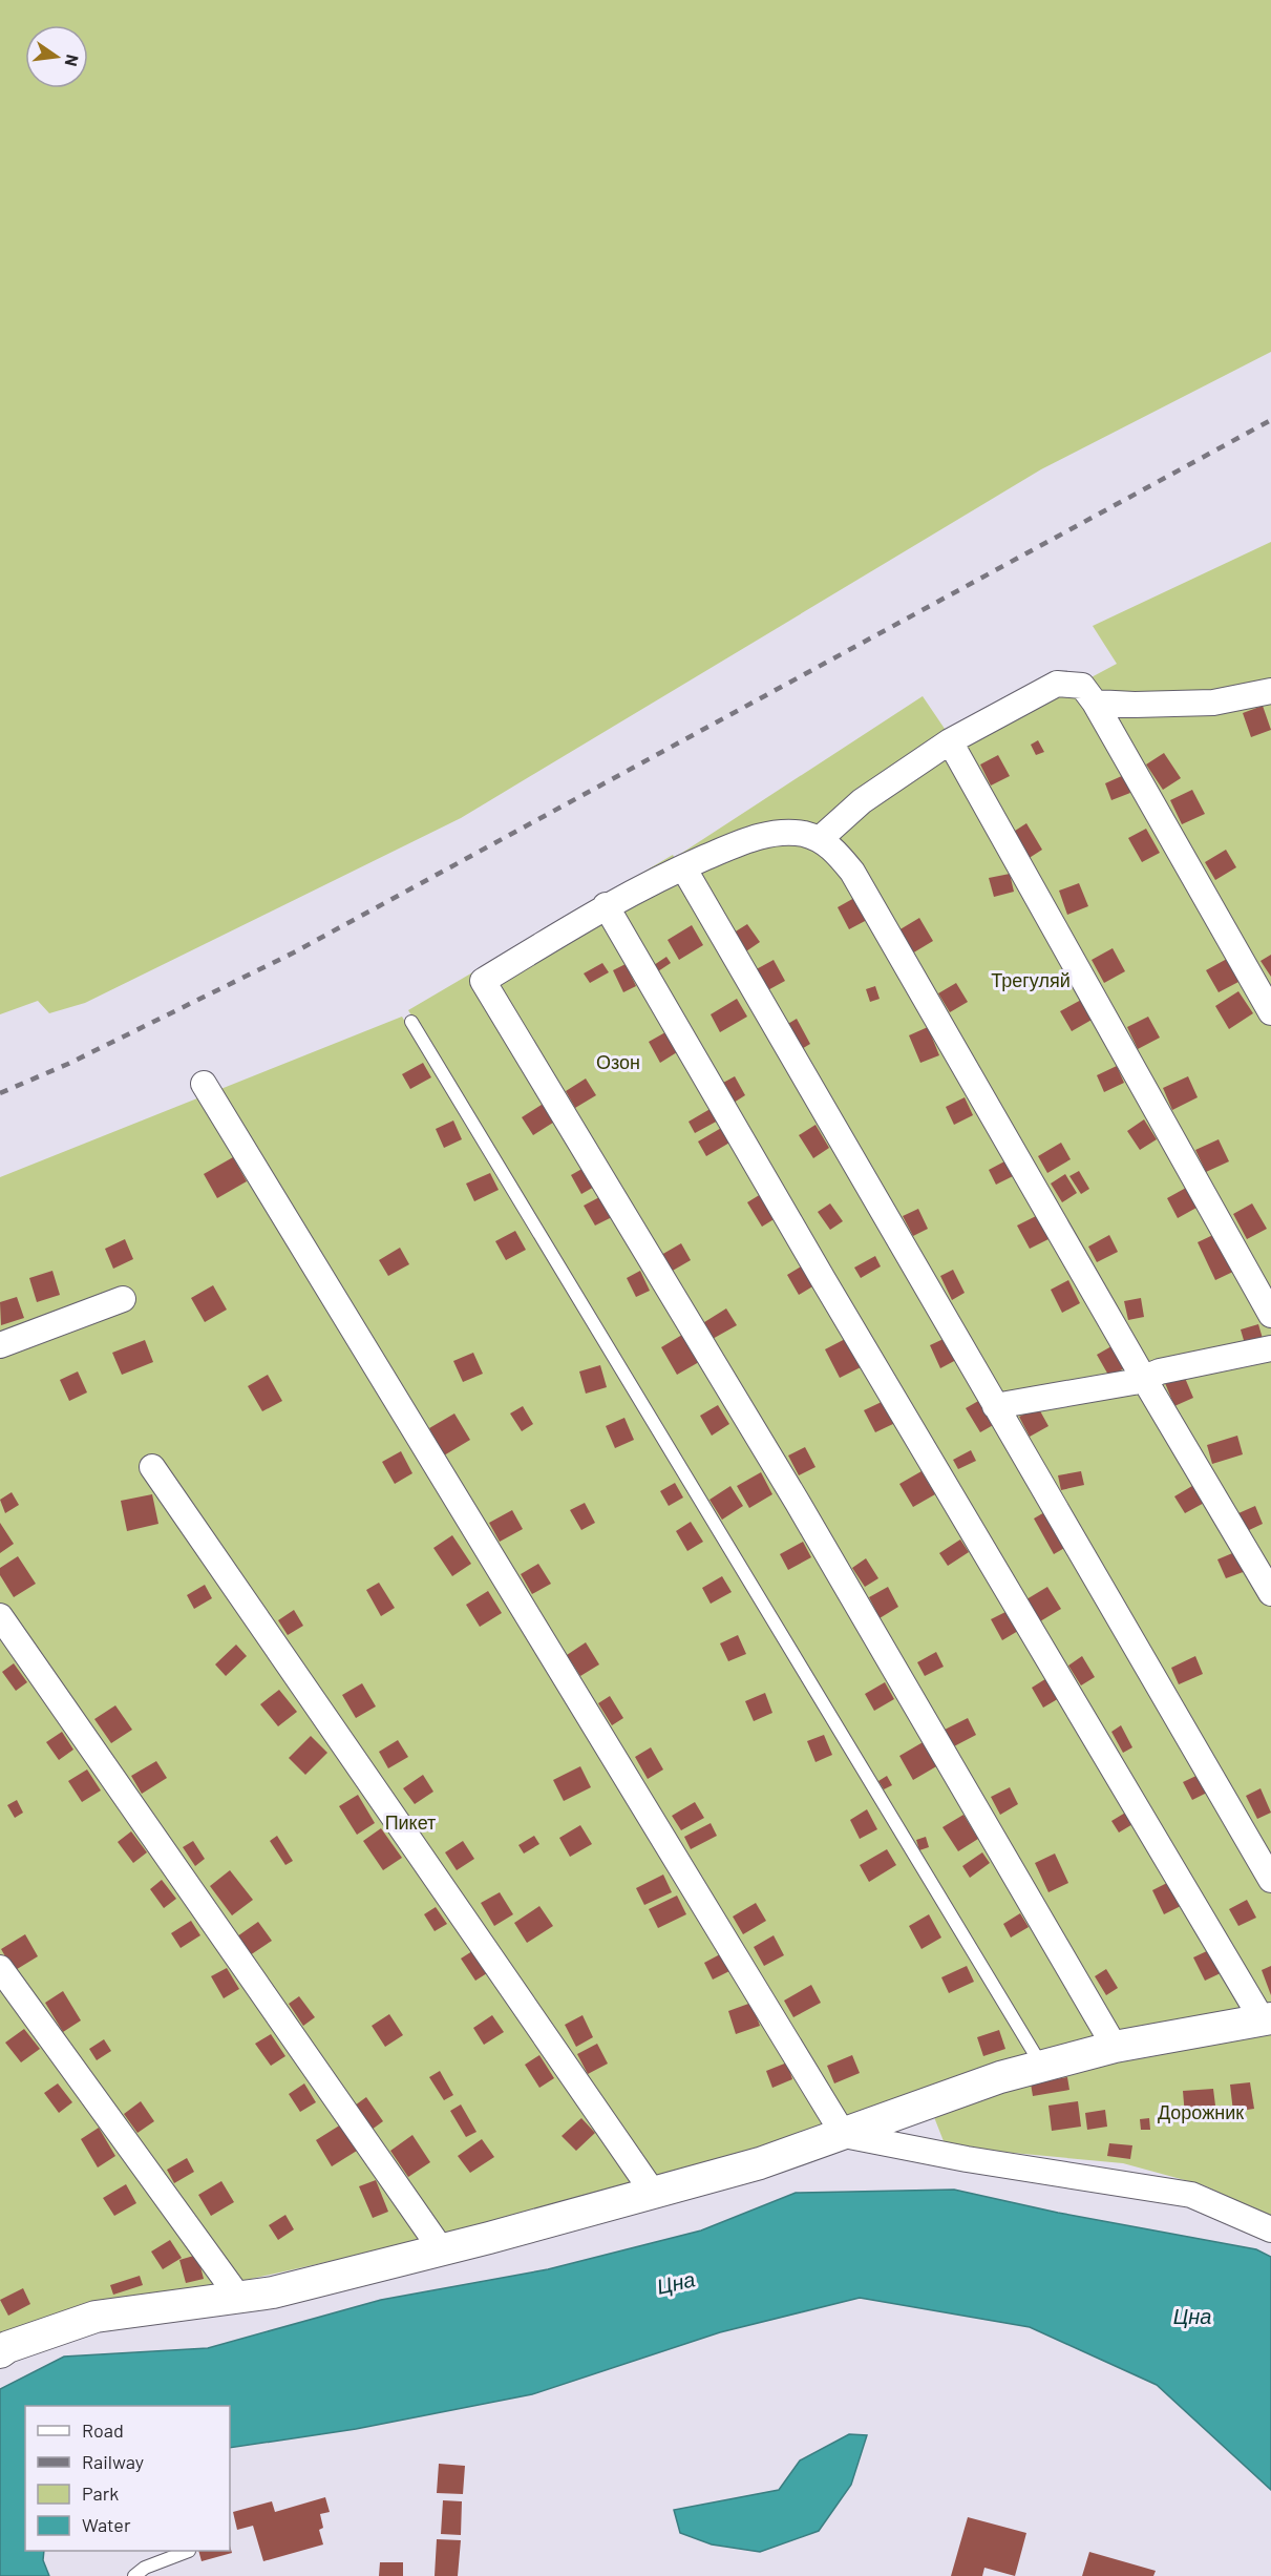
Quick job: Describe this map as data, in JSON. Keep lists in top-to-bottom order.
{
  "water": ["Цна"],
  "parks": [
    "Трегуляй",
    "Озон",
    "Пикет",
    "Дорожник"
  ],
  "legend": [
    "Road",
    "Railway",
    "Park",
    "Water"
  ],
  "north": "right"
}
